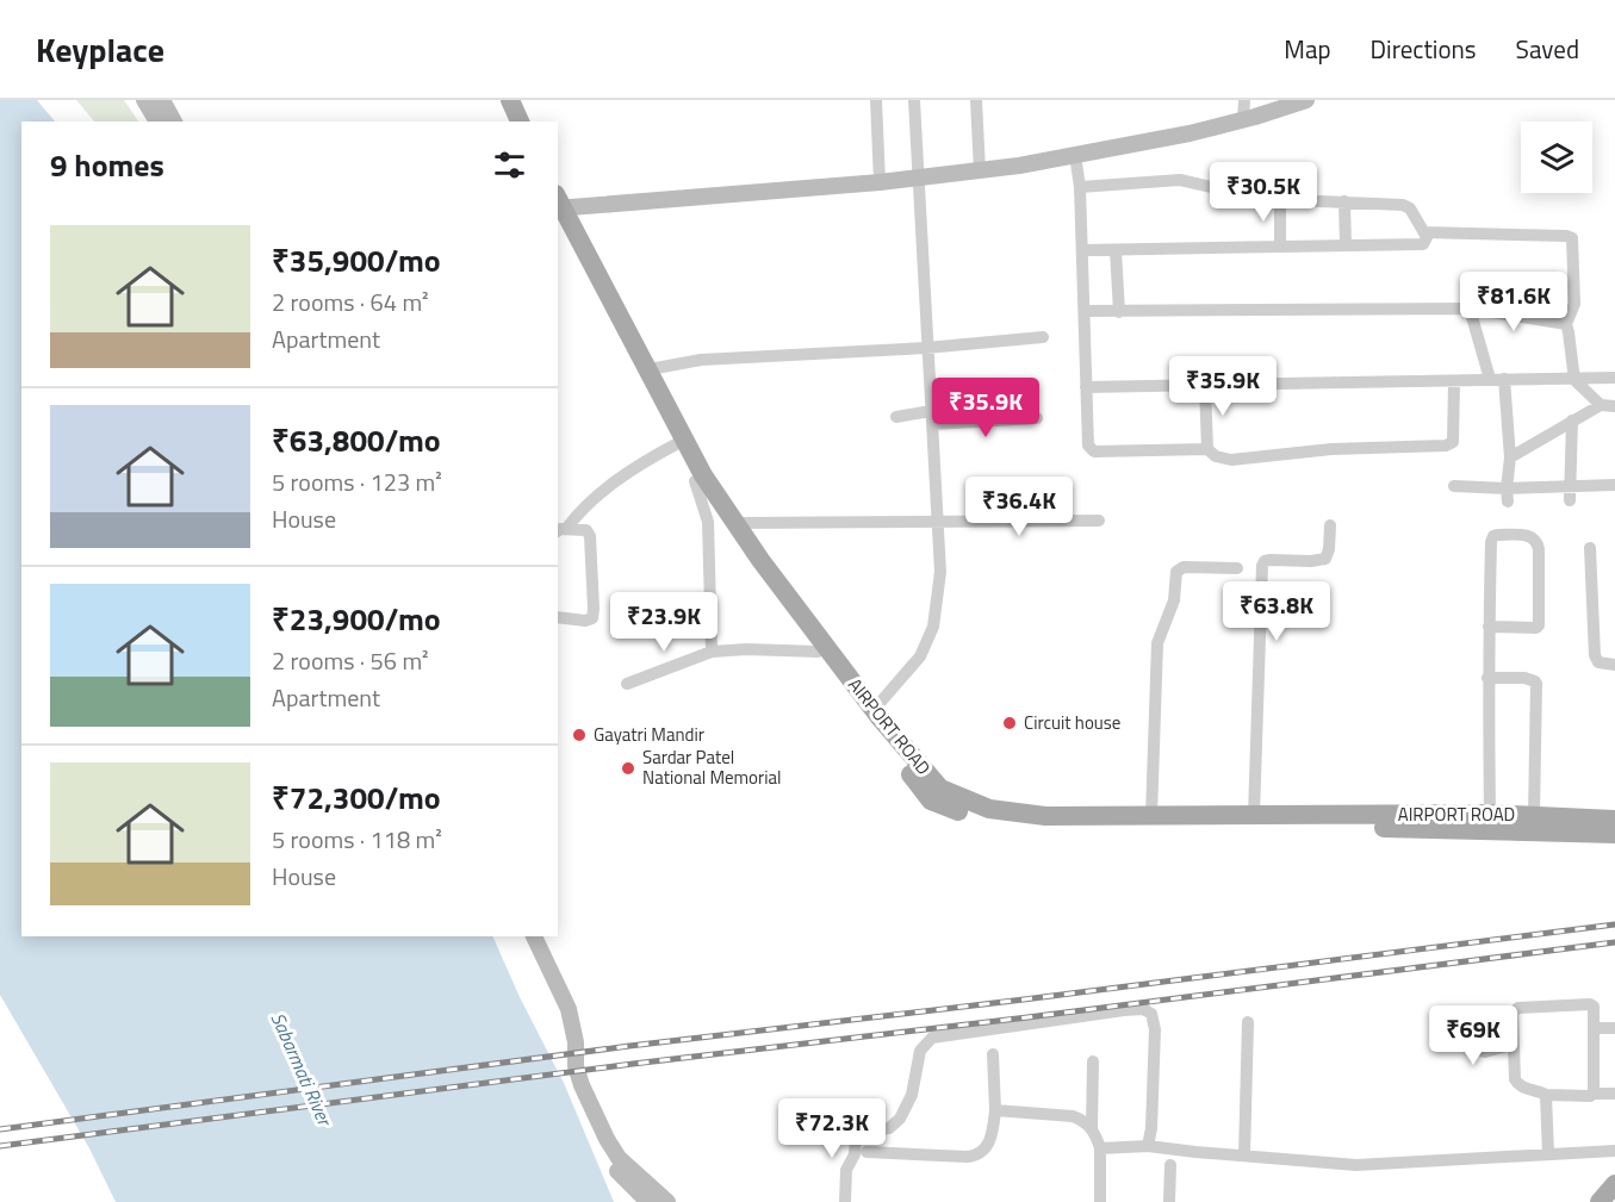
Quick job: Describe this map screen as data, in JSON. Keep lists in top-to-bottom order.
{
  "streets": {
    "main road": ["AIRPORT ROAD"]
  },
  "water": ["Sabarmati River"],
  "places": ["Circuit house", "Gayatri Mandir", "Sardar Patel National Memorial"],
  "page": {
    "header": "Keyplace",
    "nav": ["Map", "Directions", "Saved"],
    "heading": "9 homes",
    "price": [
      "₹30.5K",
      "₹81.6K",
      "₹35.9K",
      "₹35.9K",
      "₹36.4K",
      "₹63.8K",
      "₹23.9K",
      "₹69K",
      "₹72.3K"
    ],
    "list": [
      {
        "name": "₹35,900/mo",
        "note": "2 rooms · 64 m² · Apartment"
      },
      {
        "name": "₹63,800/mo",
        "note": "5 rooms · 123 m² · House"
      },
      {
        "name": "₹23,900/mo",
        "note": "2 rooms · 56 m² · Apartment"
      },
      {
        "name": "₹72,300/mo",
        "note": "5 rooms · 118 m² · House"
      }
    ]
  }
}
